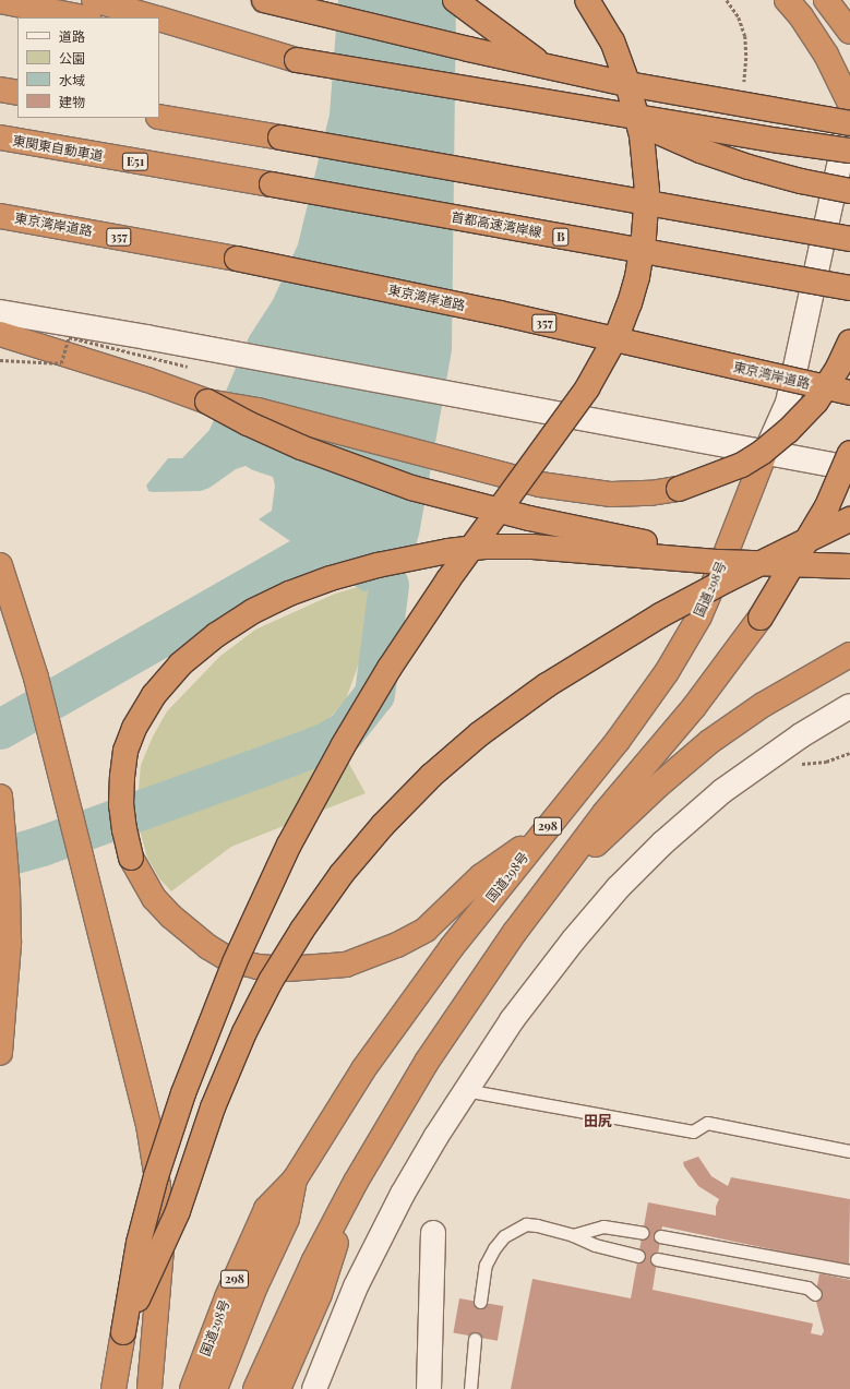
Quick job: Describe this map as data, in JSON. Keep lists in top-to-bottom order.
{
  "streets": {
    "highway": [
      "東関東自動車道",
      "E51",
      "東京湾岸道路",
      "首都高速湾岸線",
      "357",
      "B",
      "国道298号",
      "298"
    ]
  },
  "crossings": [
    ["東関東自動車道", "首都高速湾岸線"]
  ],
  "districts": ["田尻"],
  "legend": [
    "道路",
    "公園",
    "水域",
    "建物"
  ]
}
